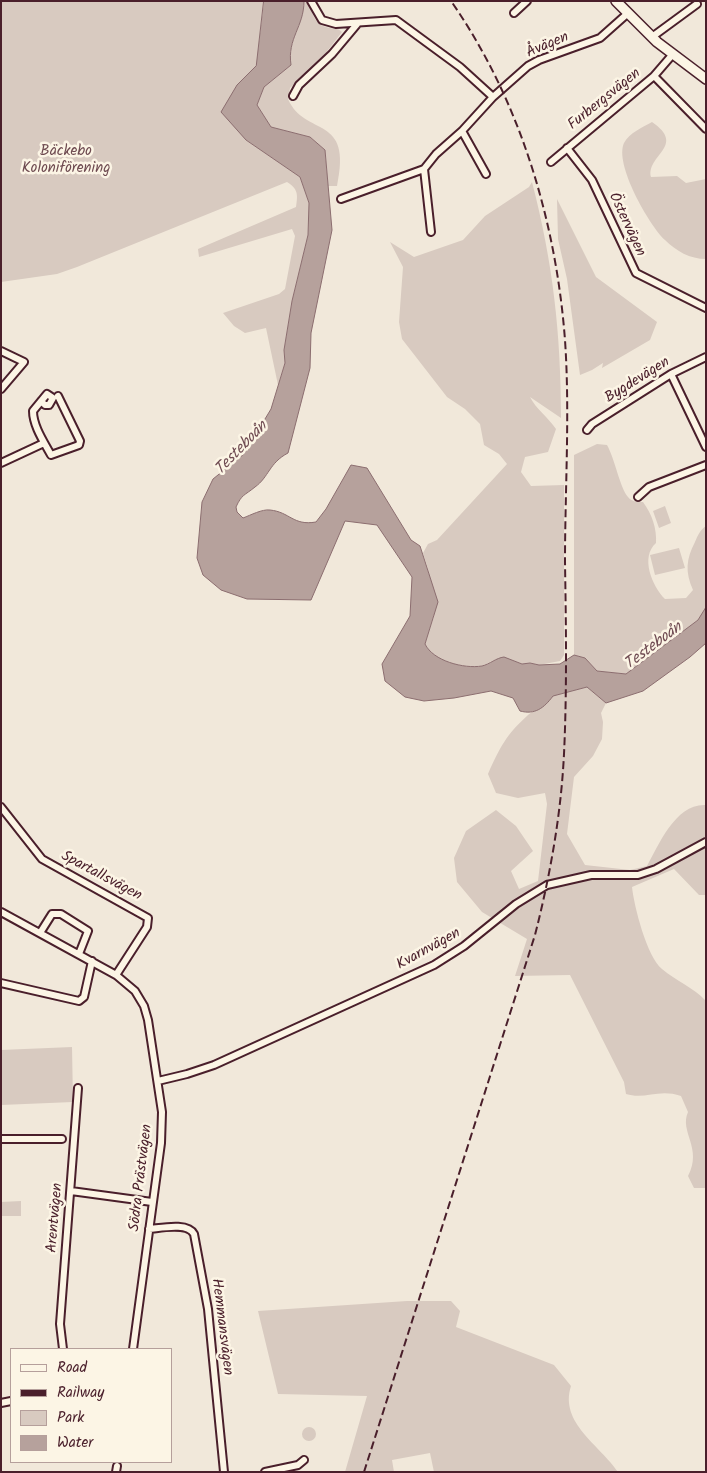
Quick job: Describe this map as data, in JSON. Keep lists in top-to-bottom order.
{
  "streets": {
    "street": [
      "Åvägen",
      "Furbergsvägen",
      "Östervägen",
      "Bygdevägen",
      "Spartallsvägen",
      "Kvarnvägen",
      "Södra Prästvägen",
      "Arentvägen",
      "Hemmansvägen"
    ]
  },
  "crossings": [
    ["Furbergsvägen", "Östervägen"],
    ["Spartallsvägen", "Södra Prästvägen"],
    ["Kvarnvägen", "Södra Prästvägen"],
    ["Södra Prästvägen", "Hemmansvägen"]
  ],
  "water": ["Testeboån"],
  "parks": ["Bäckebo Koloniförening"],
  "legend": [
    "Road",
    "Railway",
    "Park",
    "Water"
  ]
}
